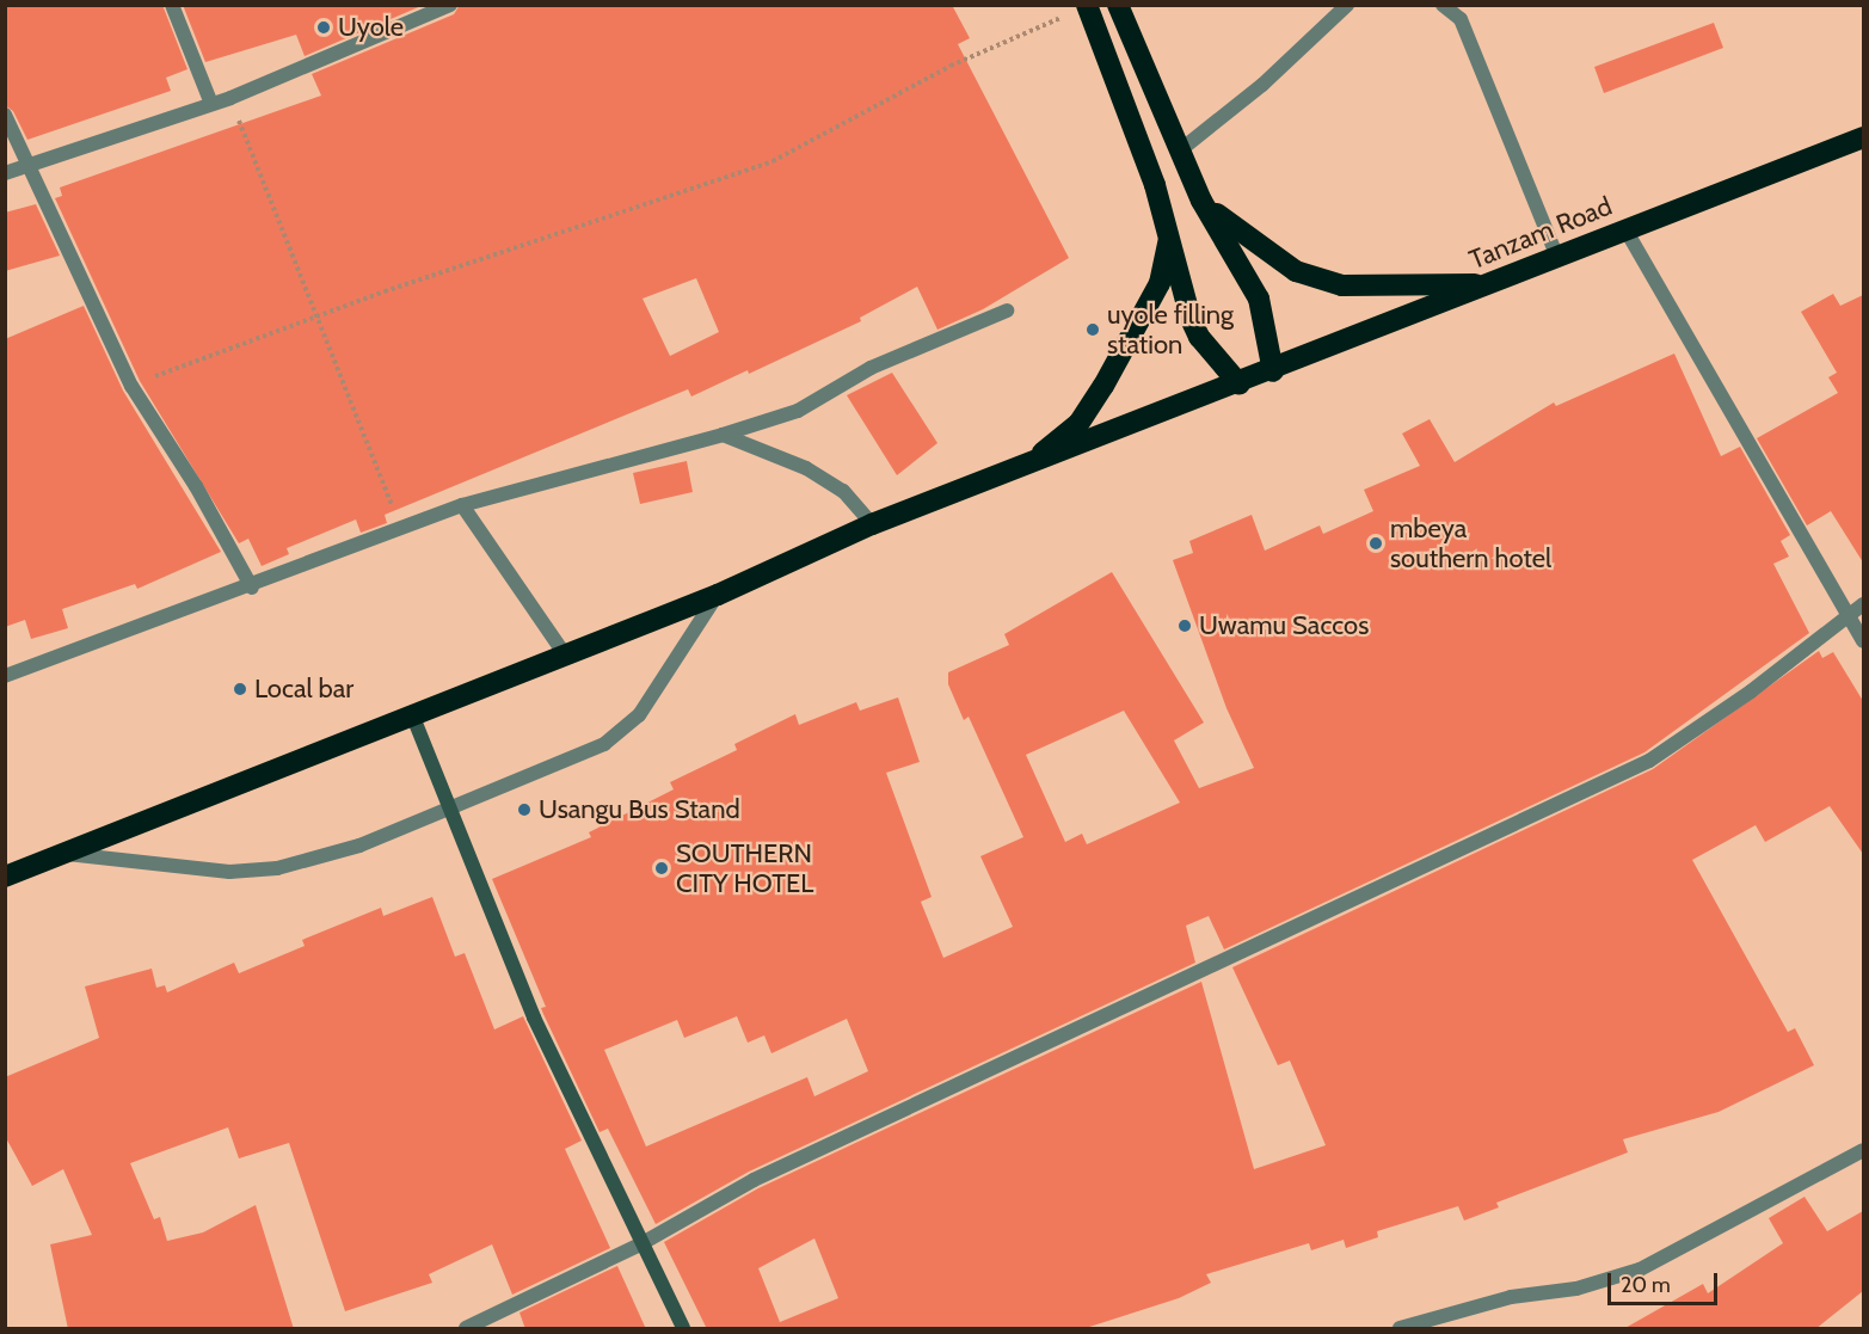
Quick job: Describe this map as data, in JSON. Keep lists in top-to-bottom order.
{
  "streets": {
    "highway": ["Tanzam Road"]
  },
  "places": [
    "Uyole",
    "uyole filling station",
    "mbeya southern hotel",
    "Uwamu Saccos",
    "Local bar",
    "Usangu Bus Stand",
    "SOUTHERN CITY HOTEL"
  ],
  "scale_bar": "20 m"
}
